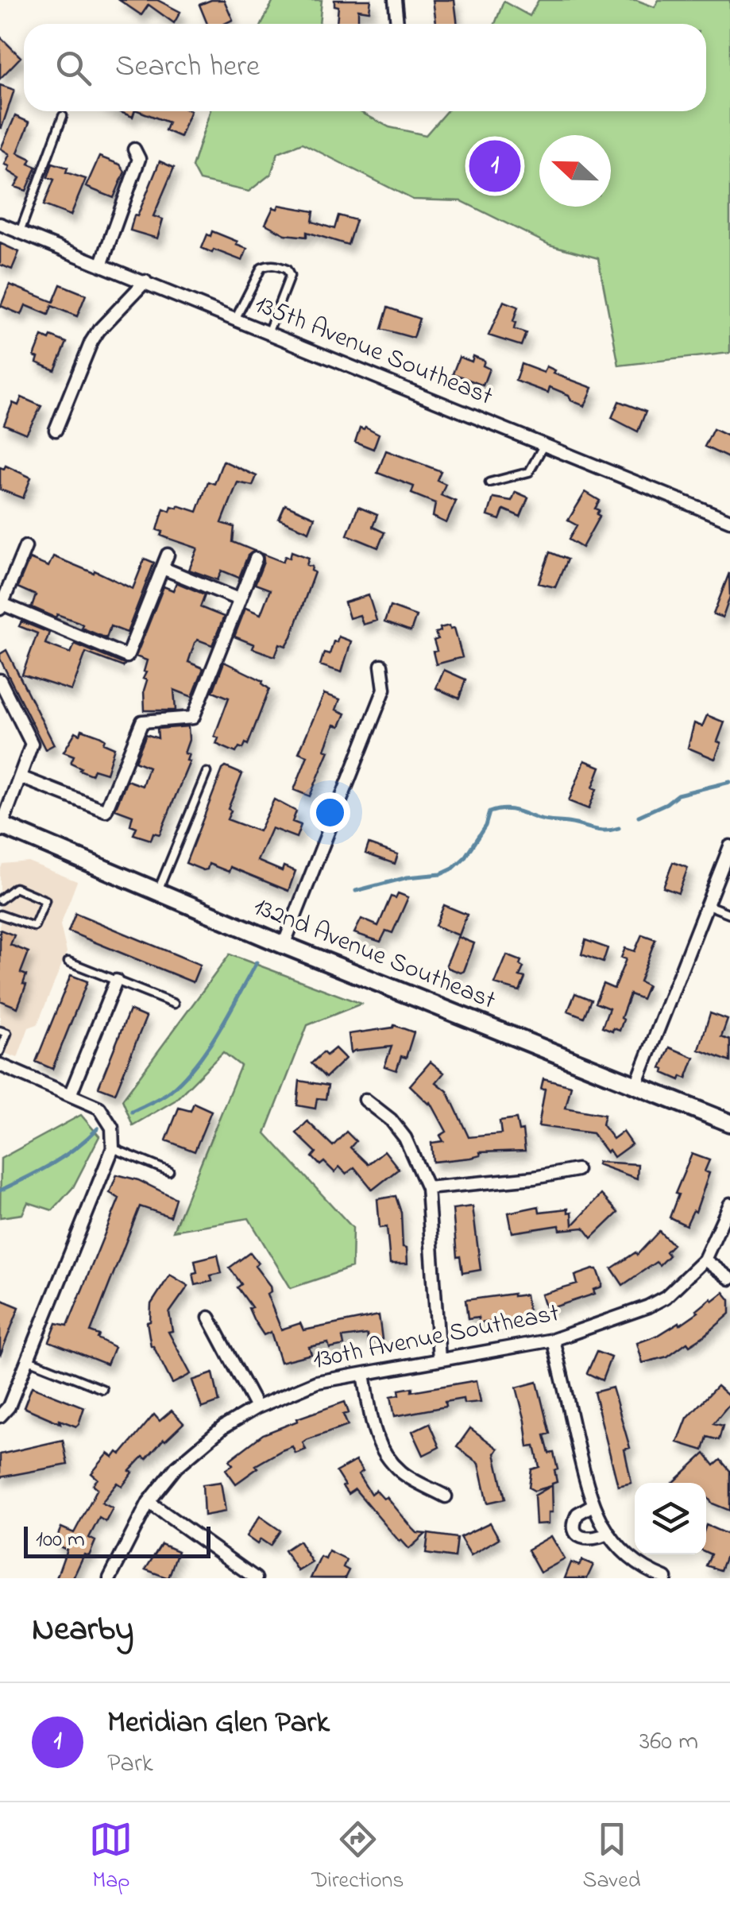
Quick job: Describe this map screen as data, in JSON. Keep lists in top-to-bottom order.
{
  "streets": {
    "main road": ["132nd Avenue Southeast"],
    "street": ["135th Avenue Southeast", "130th Avenue Southeast"]
  },
  "scale_bar": "100 m",
  "north": "left",
  "page": {
    "search": "Search here",
    "pins": "1",
    "scale": "100 m",
    "heading": "Nearby",
    "list": [
      {
        "mark": "1",
        "name": "Meridian Glen Park",
        "note": "Park",
        "value": "360 m"
      }
    ],
    "nav": ["Map", "Directions", "Saved"]
  }
}
